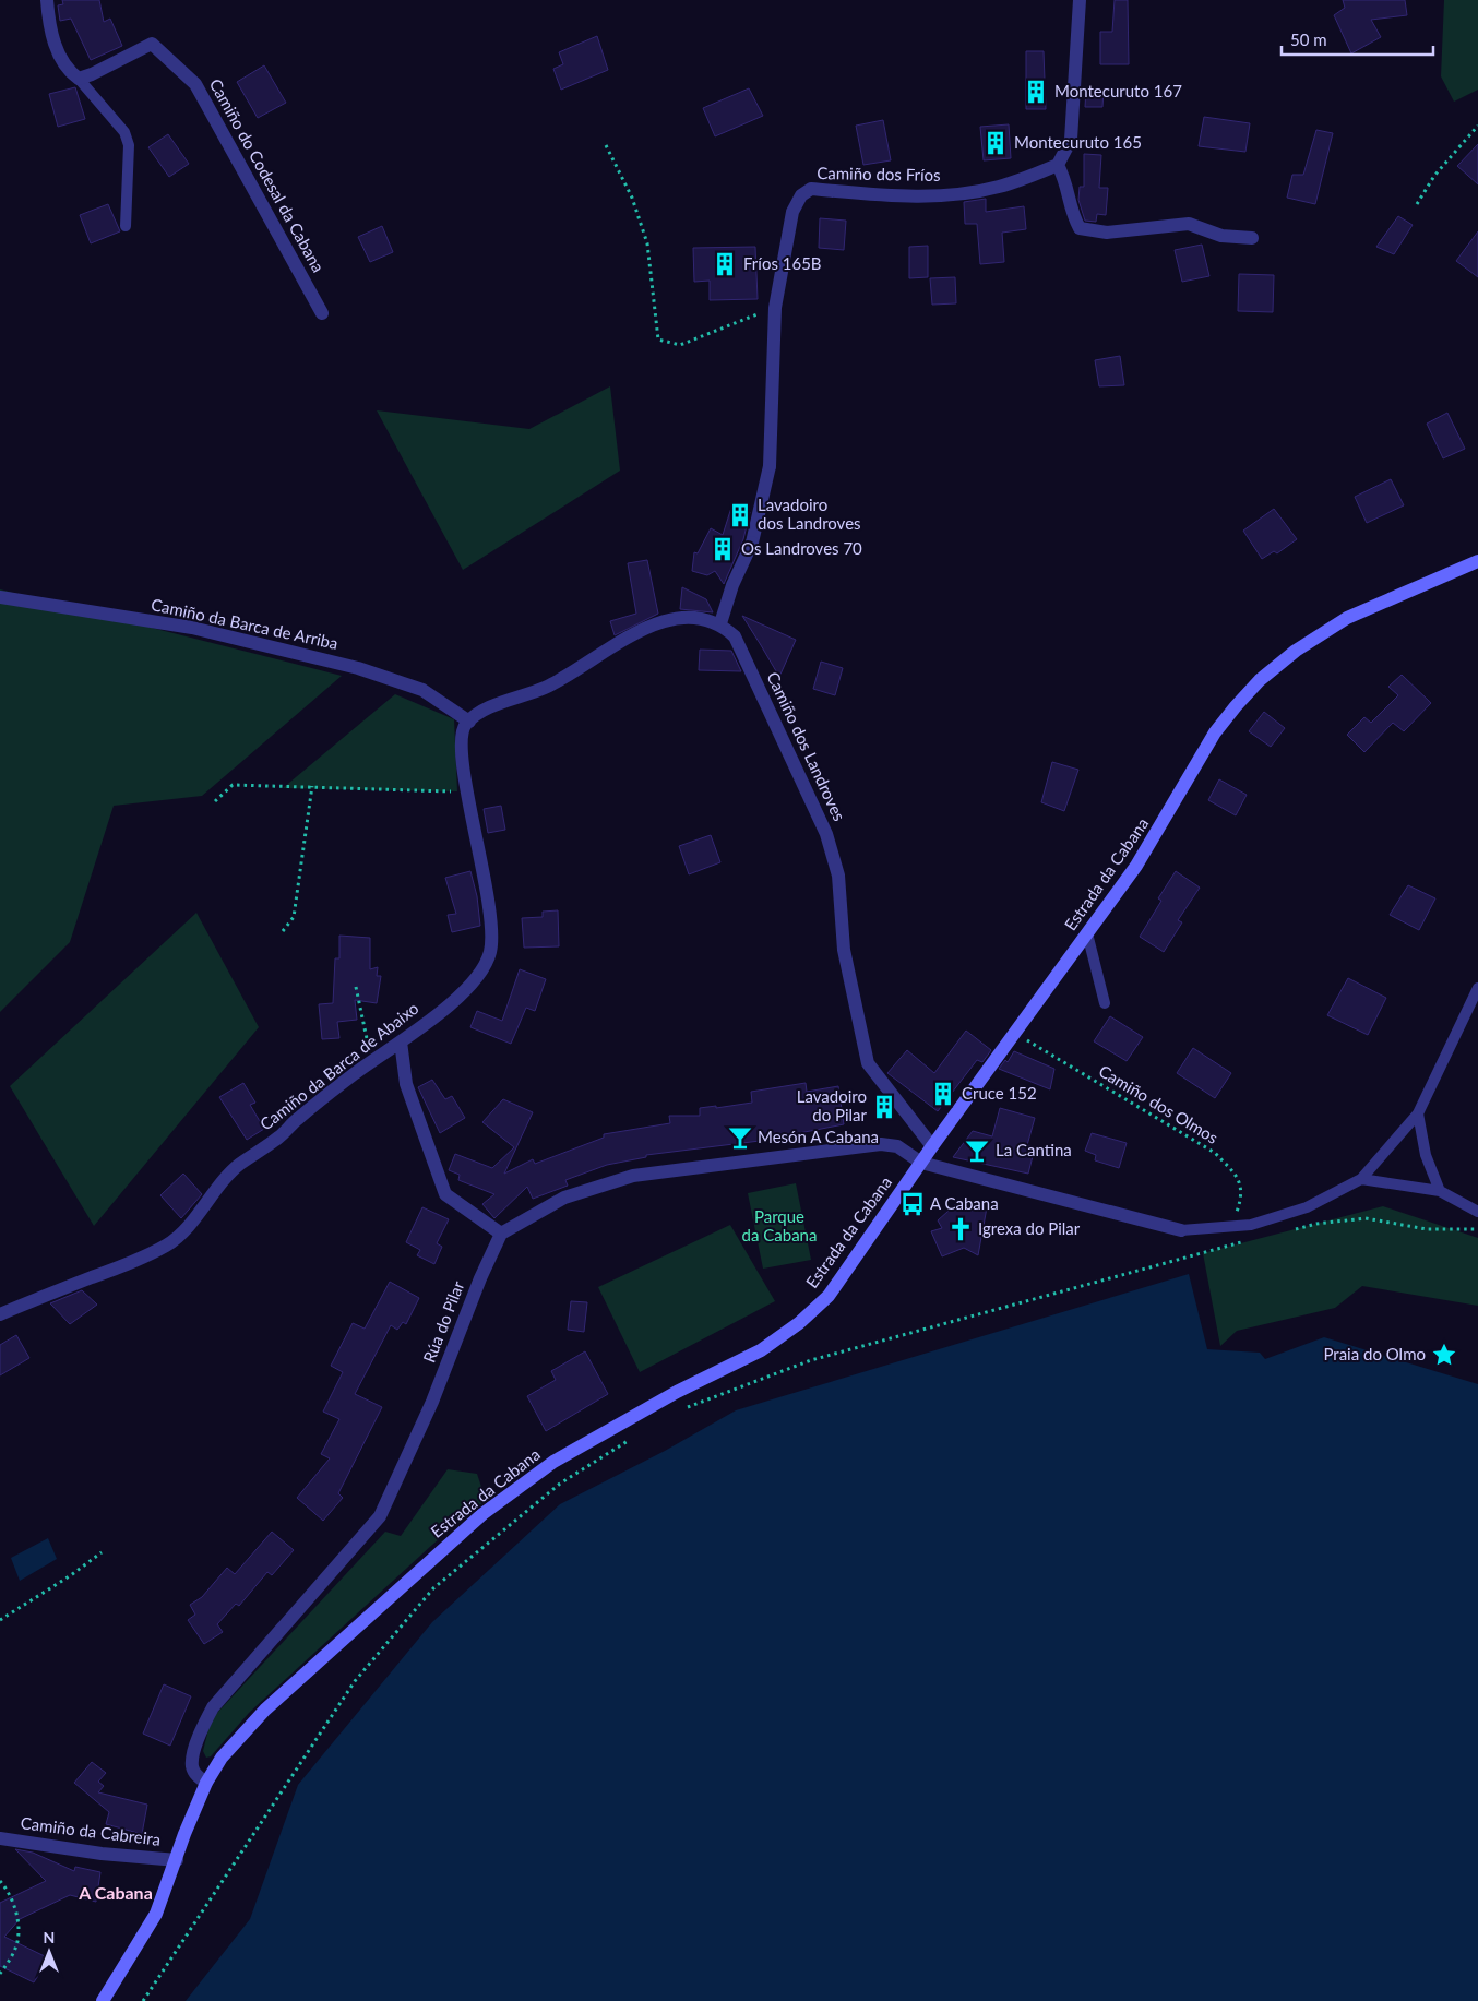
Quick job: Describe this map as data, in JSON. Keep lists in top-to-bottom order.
{
  "streets": {
    "main road": ["Estrada da Cabana"],
    "street": [
      "Camiño dos Fríos",
      "Camiño do Codesal da Cabana",
      "Camiño da Barca de Arriba",
      "Camiño dos Landroves",
      "Camiño da Barca de Abaixo",
      "Rúa do Pilar",
      "Camiño da Cabreira"
    ],
    "path": ["Camiño dos Olmos"]
  },
  "crossings": [
    ["Camiño dos Fríos", "Camiño dos Landroves"],
    ["Camiño da Barca de Arriba", "Camiño da Barca de Abaixo"],
    ["Camiño dos Landroves", "Estrada da Cabana"],
    ["Estrada da Cabana", "Camiño dos Olmos"],
    ["Estrada da Cabana", "Rúa do Pilar"],
    ["Estrada da Cabana", "Camiño da Cabreira"]
  ],
  "districts": ["A Cabana"],
  "parks": ["Parque da Cabana"],
  "places": {
    "building": [
      "Montecuruto 167",
      "Montecuruto 165",
      "Fríos 165B",
      "Lavadoiro dos Landroves",
      "Os Landroves 70",
      "Cruce 152",
      "Lavadoiro do Pilar"
    ],
    "bar": ["Mesón A Cabana", "La Cantina"],
    "bus stop": ["A Cabana"],
    "church": ["Igrexa do Pilar"],
    "place": ["Praia do Olmo"]
  },
  "scale_bar": "50 m",
  "north": "top"
}
